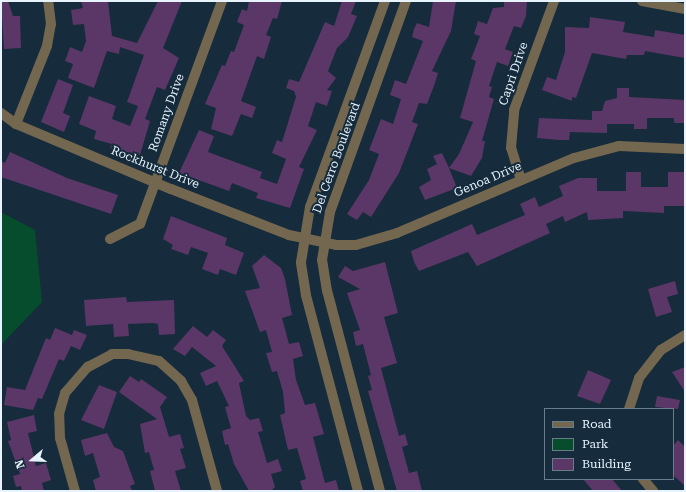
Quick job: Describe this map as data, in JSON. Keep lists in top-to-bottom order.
{
  "streets": {
    "street": [
      "Capri Drive",
      "Romany Drive",
      "Del Cerro Boulevard",
      "Rockhurst Drive",
      "Genoa Drive"
    ]
  },
  "crossings": [
    ["Capri Drive", "Genoa Drive"],
    ["Romany Drive", "Rockhurst Drive"],
    ["Del Cerro Boulevard", "Rockhurst Drive"],
    ["Del Cerro Boulevard", "Genoa Drive"],
    ["Rockhurst Drive", "Genoa Drive"]
  ],
  "legend": ["Road", "Park", "Building"],
  "north": "left"
}
